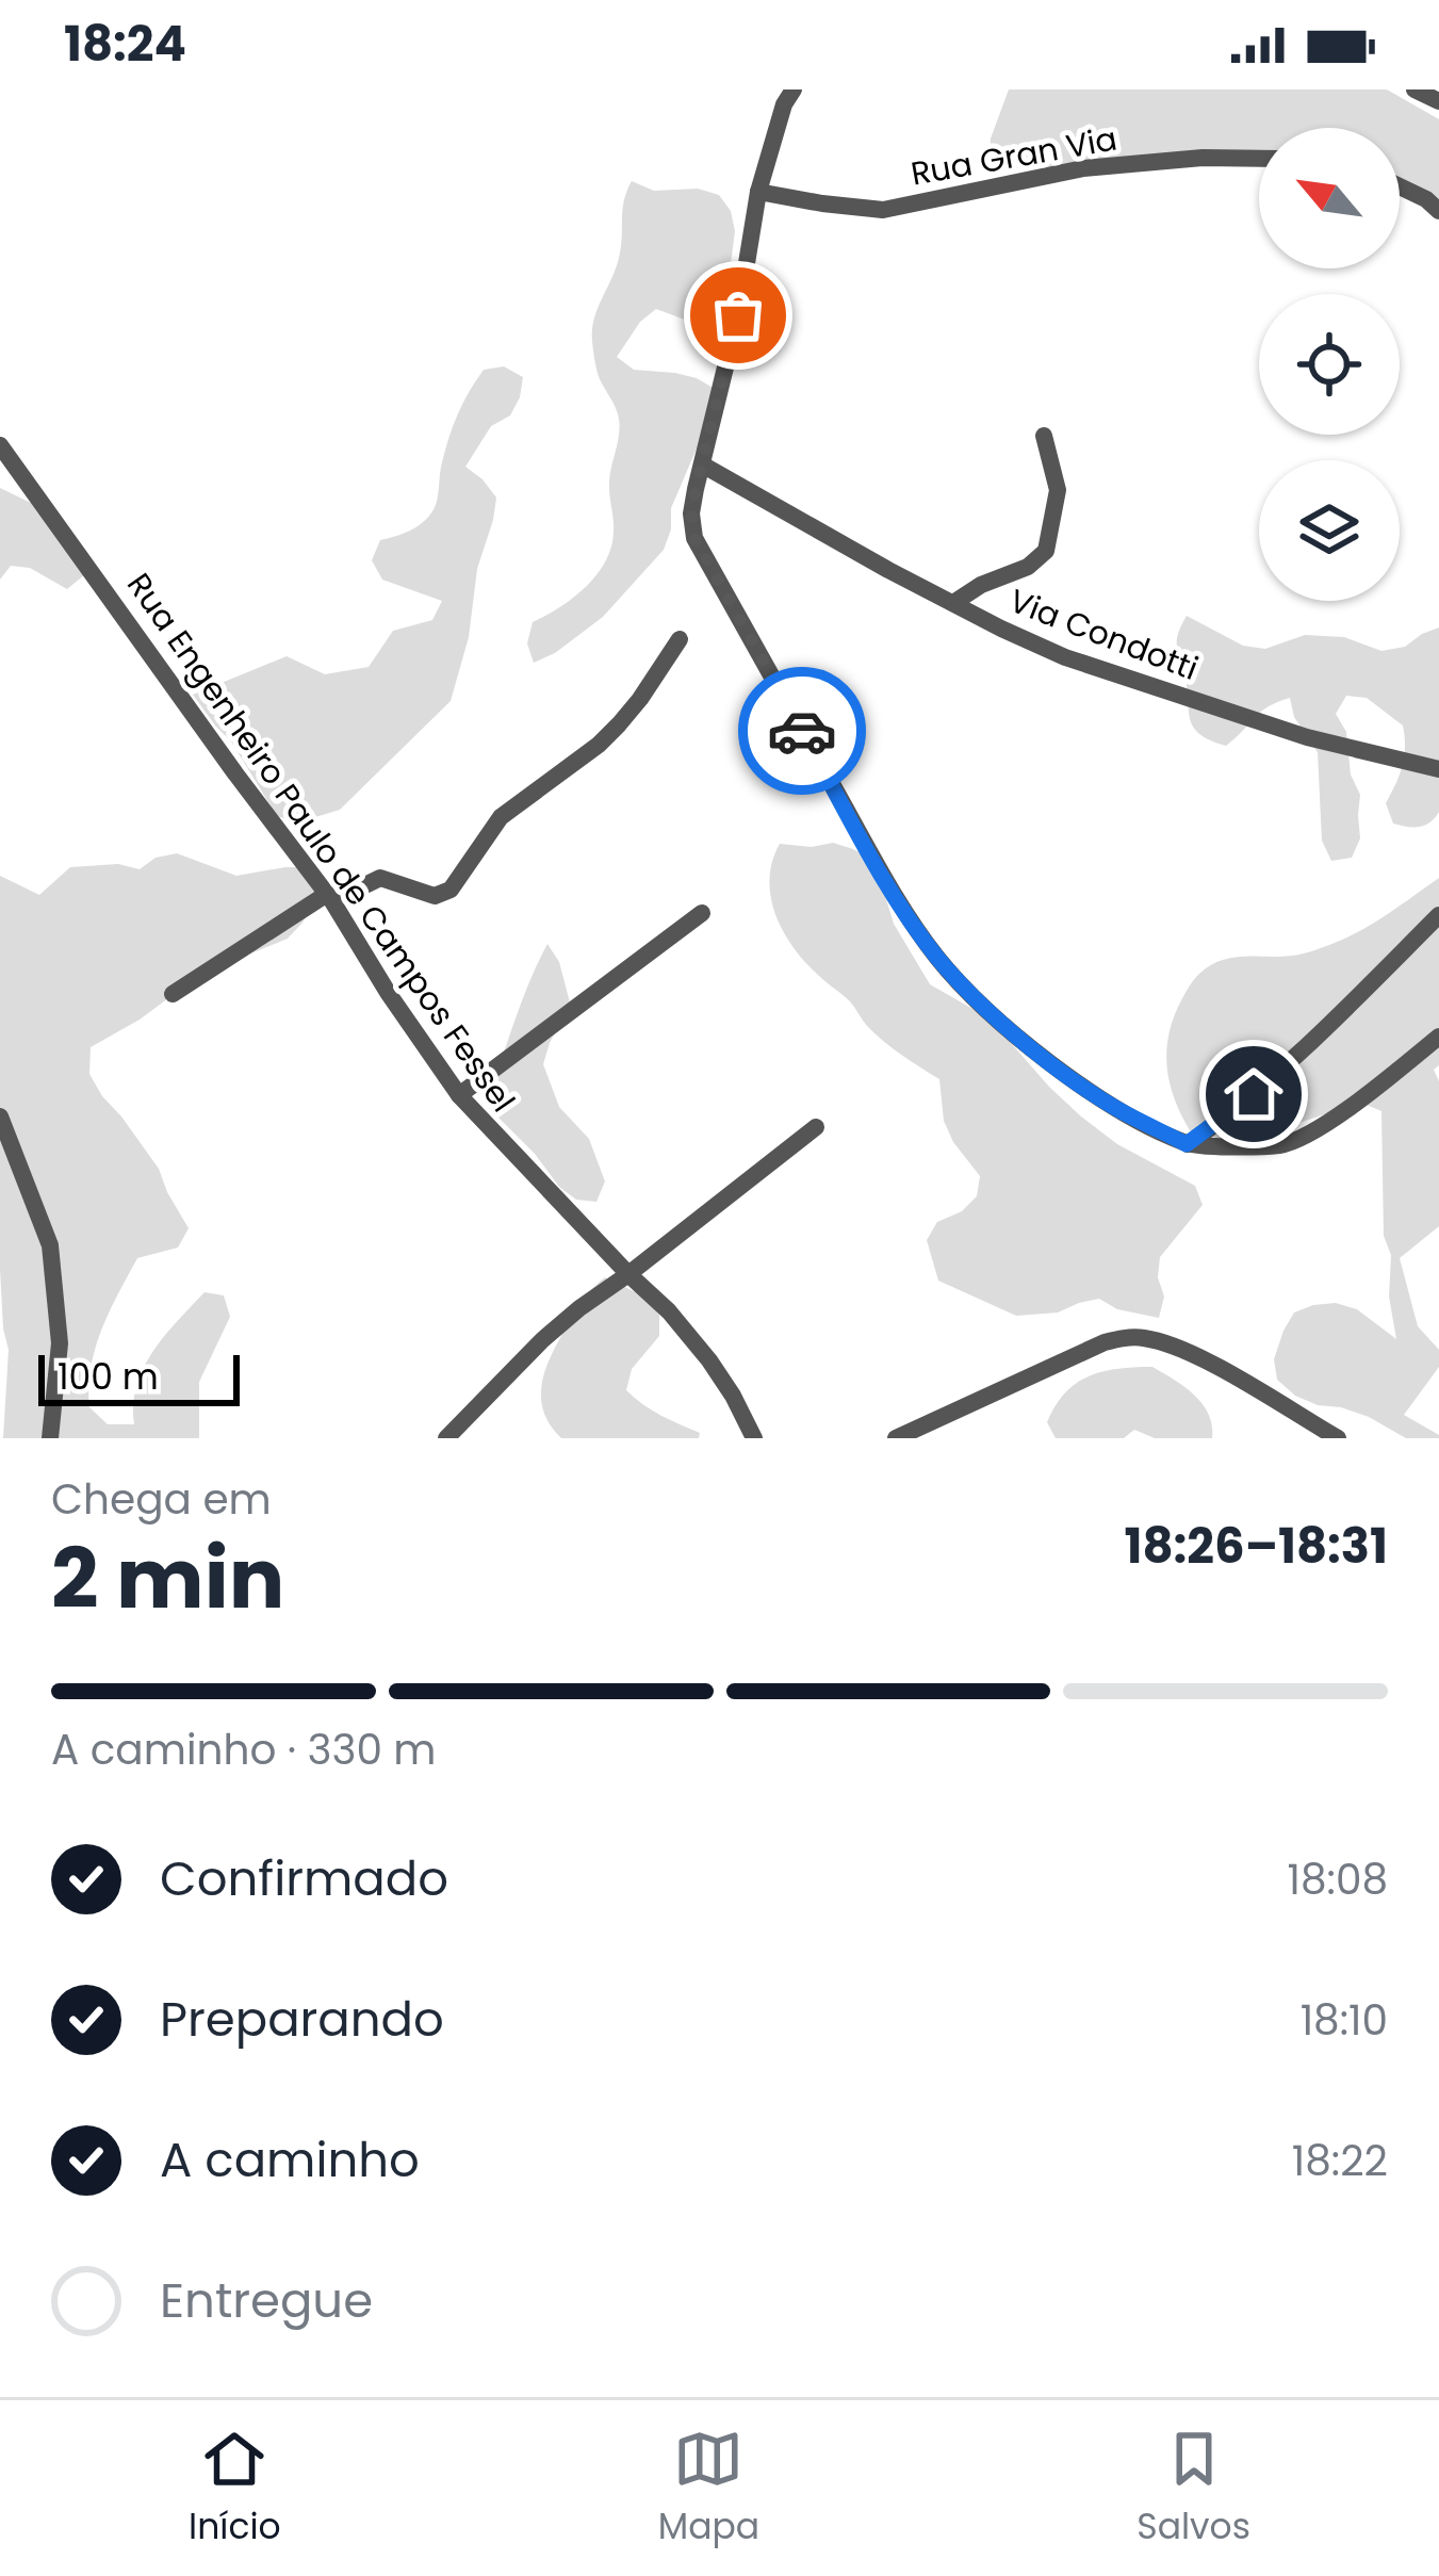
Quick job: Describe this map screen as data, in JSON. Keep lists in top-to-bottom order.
{
  "streets": {
    "street": ["Rua Gran Via", "Via Condotti", "Rua Engenheiro Paulo de Campos Fessel"]
  },
  "scale_bar": "100 m",
  "north": "top left",
  "page": {
    "status": "18:24",
    "scale": "100 m",
    "heading": ["2 min", "Chega em", "18:26–18:31"],
    "bar": "A caminho · 330 m",
    "list": [
      ["Confirmado", "18:08"],
      ["Preparando", "18:10"],
      ["A caminho", "18:22"],
      "Entregue"
    ],
    "tabs": ["Início", "Mapa", "Salvos"]
  }
}
